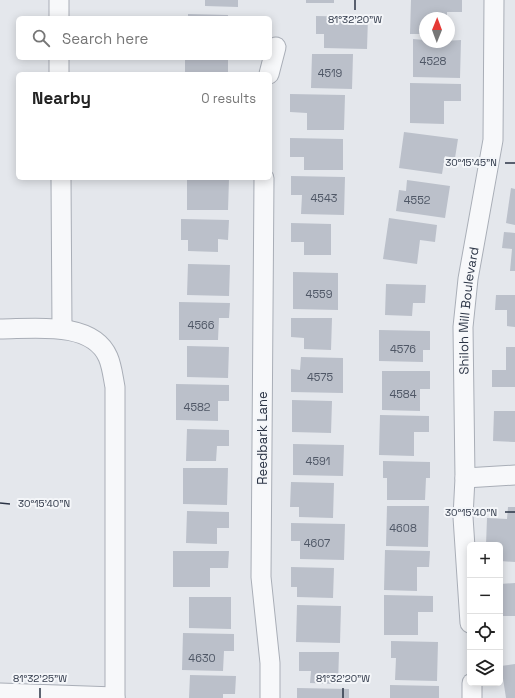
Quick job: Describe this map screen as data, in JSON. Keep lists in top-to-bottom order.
{
  "streets": {
    "street": ["Shiloh Mill Boulevard", "Reedbark Lane"]
  },
  "house_numbers": [
    "4528",
    "4519",
    "4543",
    "4552",
    "4559",
    "4566",
    "4576",
    "4575",
    "4584",
    "4582",
    "4591",
    "4608",
    "4607",
    "4630"
  ],
  "north": "top",
  "page": {
    "search": "Search here",
    "heading": ["Nearby", "0 results"],
    "map_buttons": ["+", "−"]
  },
  "coordinates": [
    "81°32'20\"W",
    "30°15'45\"N",
    "30°15'40\"N",
    "81°32'25\"W"
  ]
}
